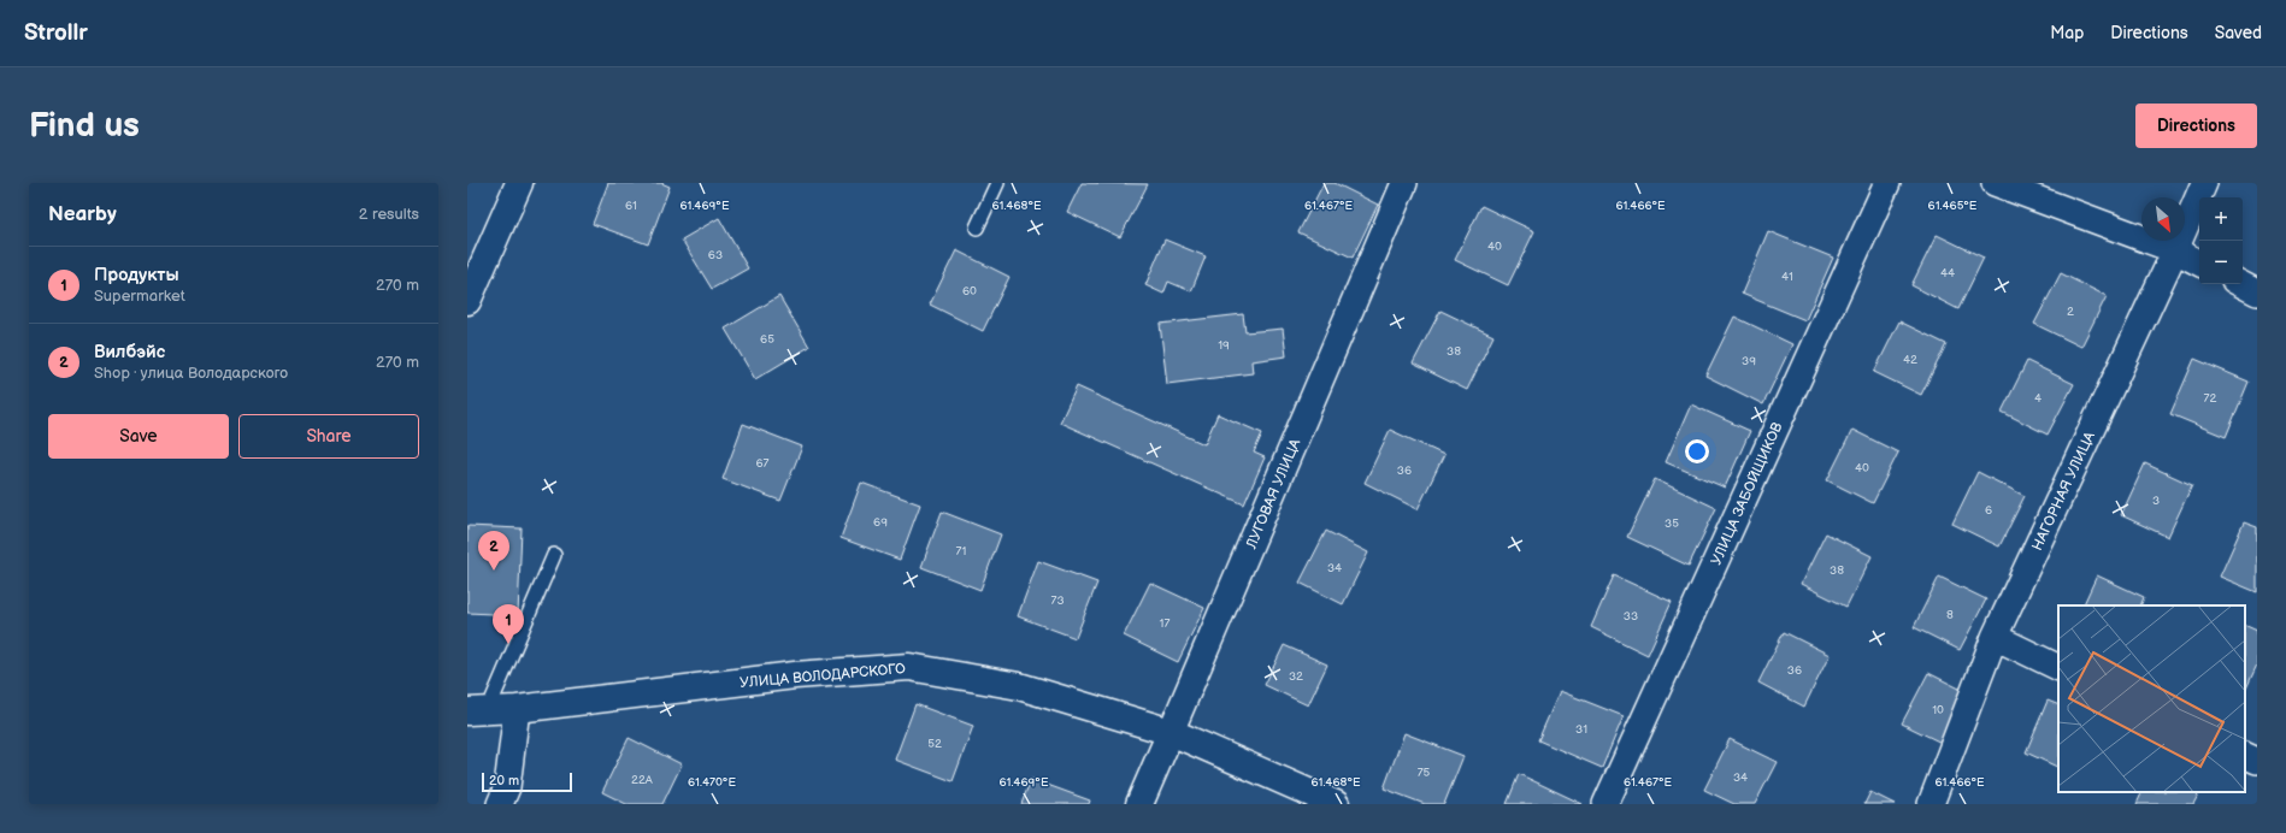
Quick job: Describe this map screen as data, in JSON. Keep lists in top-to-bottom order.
{
  "streets": {
    "main road": ["ЛУГОВАЯ УЛИЦА", "УЛИЦА ВОЛОДАРСКОГО"],
    "street": ["НАГОРНАЯ УЛИЦА", "УЛИЦА ЗАБОЙЩИКОВ"]
  },
  "crossings": [
    ["ЛУГОВАЯ УЛИЦА", "УЛИЦА ВОЛОДАРСКОГО"]
  ],
  "house_numbers": [
    "61",
    "40",
    "63",
    "44",
    "41",
    "60",
    "2",
    "65",
    "19",
    "38",
    "42",
    "39",
    "4",
    "72",
    "67",
    "40",
    "36",
    "3",
    "6",
    "69",
    "35",
    "71",
    "34",
    "38",
    "73",
    "8",
    "33",
    "17",
    "36",
    "32",
    "10",
    "31",
    "52",
    "75",
    "34",
    "22А"
  ],
  "scale_bar": "20 m",
  "north": "bottom right",
  "page": {
    "header": "Strollr",
    "nav": ["Map", "Directions", "Saved"],
    "buttons": [
      "Directions",
      ["Save", "Share"]
    ],
    "title": "Find us",
    "heading": ["Nearby", "2 results"],
    "map_buttons": ["+", "−"],
    "list": [
      {
        "mark": "1",
        "name": "Продукты",
        "note": "Supermarket",
        "value": "270 m"
      },
      {
        "mark": "2",
        "name": "Вилбэйс",
        "note": "Shop · улица Володарского",
        "value": "270 m"
      }
    ],
    "pins": ["2", "1"],
    "scale": "20 m"
  },
  "coordinates": [
    "61.469°E",
    "61.468°E",
    "61.467°E",
    "61.466°E",
    "61.465°E",
    "61.470°E"
  ]
}
